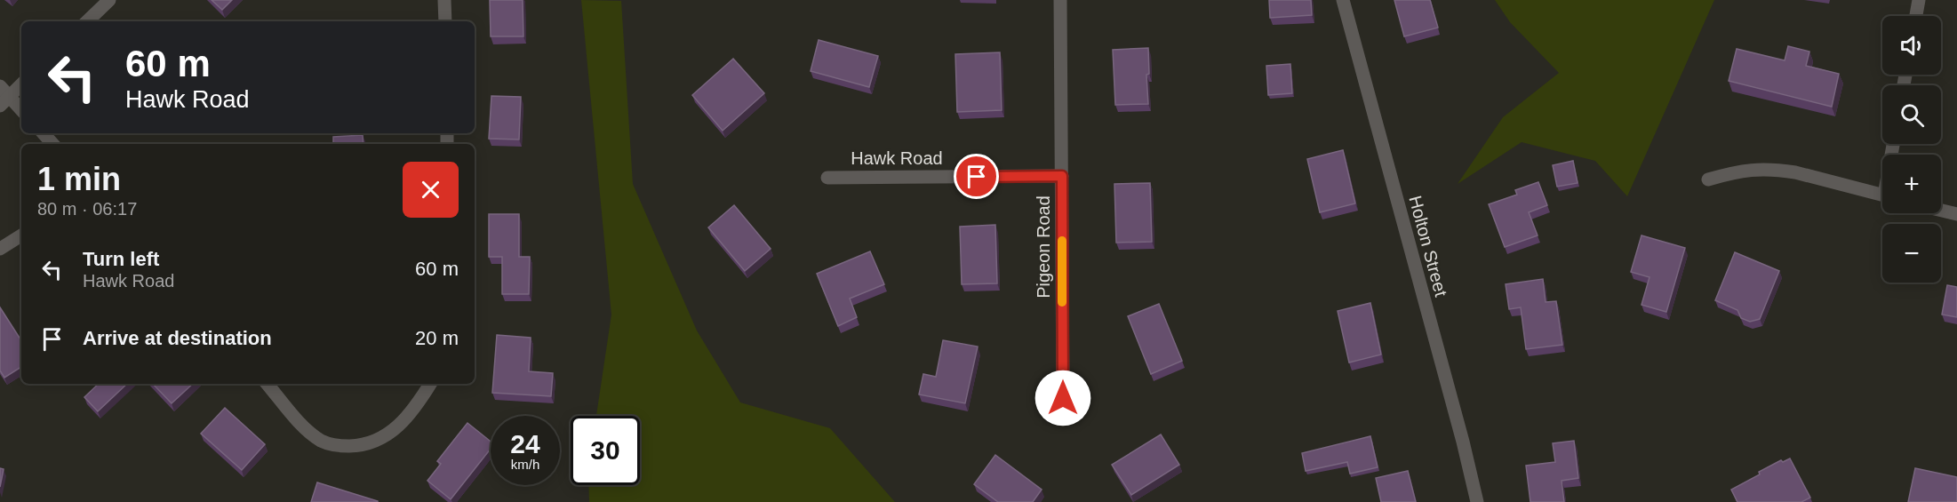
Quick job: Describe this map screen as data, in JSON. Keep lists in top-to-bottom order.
{
  "streets": {
    "street": ["Hawk Road", "Holton Street", "Pigeon Road"]
  },
  "crossings": [
    ["Hawk Road", "Pigeon Road"]
  ],
  "page": {
    "map_buttons": ["+", "−"],
    "turn": ["60 m", "Hawk Road"],
    "heading": ["1 min", "80 m · 06:17"],
    "list": [
      {
        "name": "Turn left",
        "note": "Hawk Road",
        "value": "60 m"
      },
      {
        "name": "Arrive at destination",
        "value": "20 m"
      }
    ],
    "speed": "24 km/h",
    "limit": "30"
  }
}
